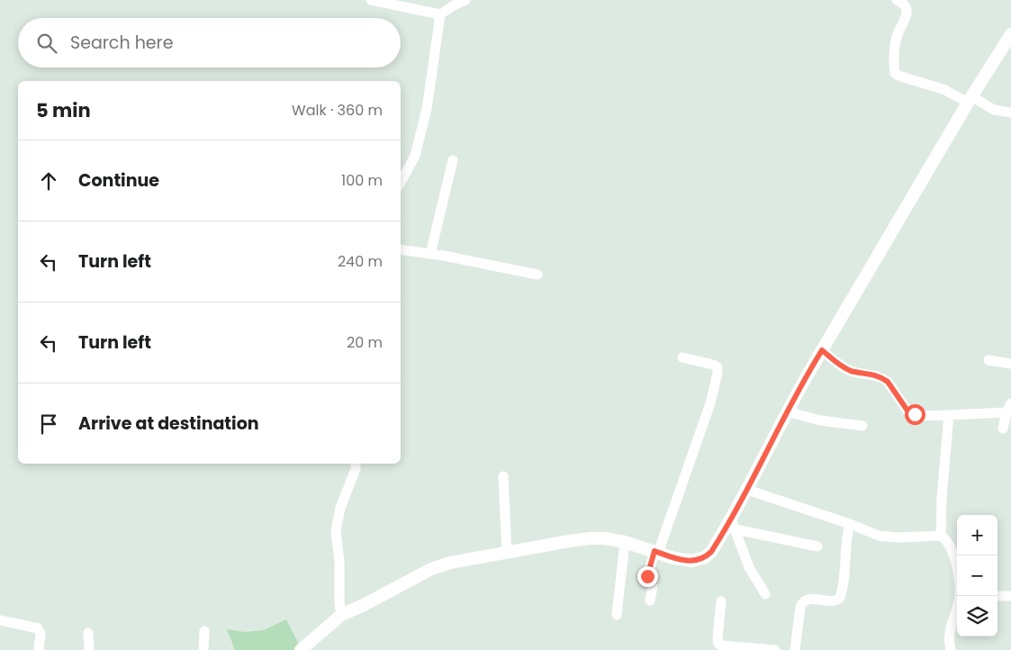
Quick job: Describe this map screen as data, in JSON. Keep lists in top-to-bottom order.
{
  "page": {
    "search": "Search here",
    "heading": ["5 min", "Walk · 360 m"],
    "list": [
      ["Continue", "100 m"],
      ["Turn left", "240 m"],
      ["Turn left", "20 m"],
      "Arrive at destination"
    ],
    "map_buttons": ["+", "−"]
  }
}
